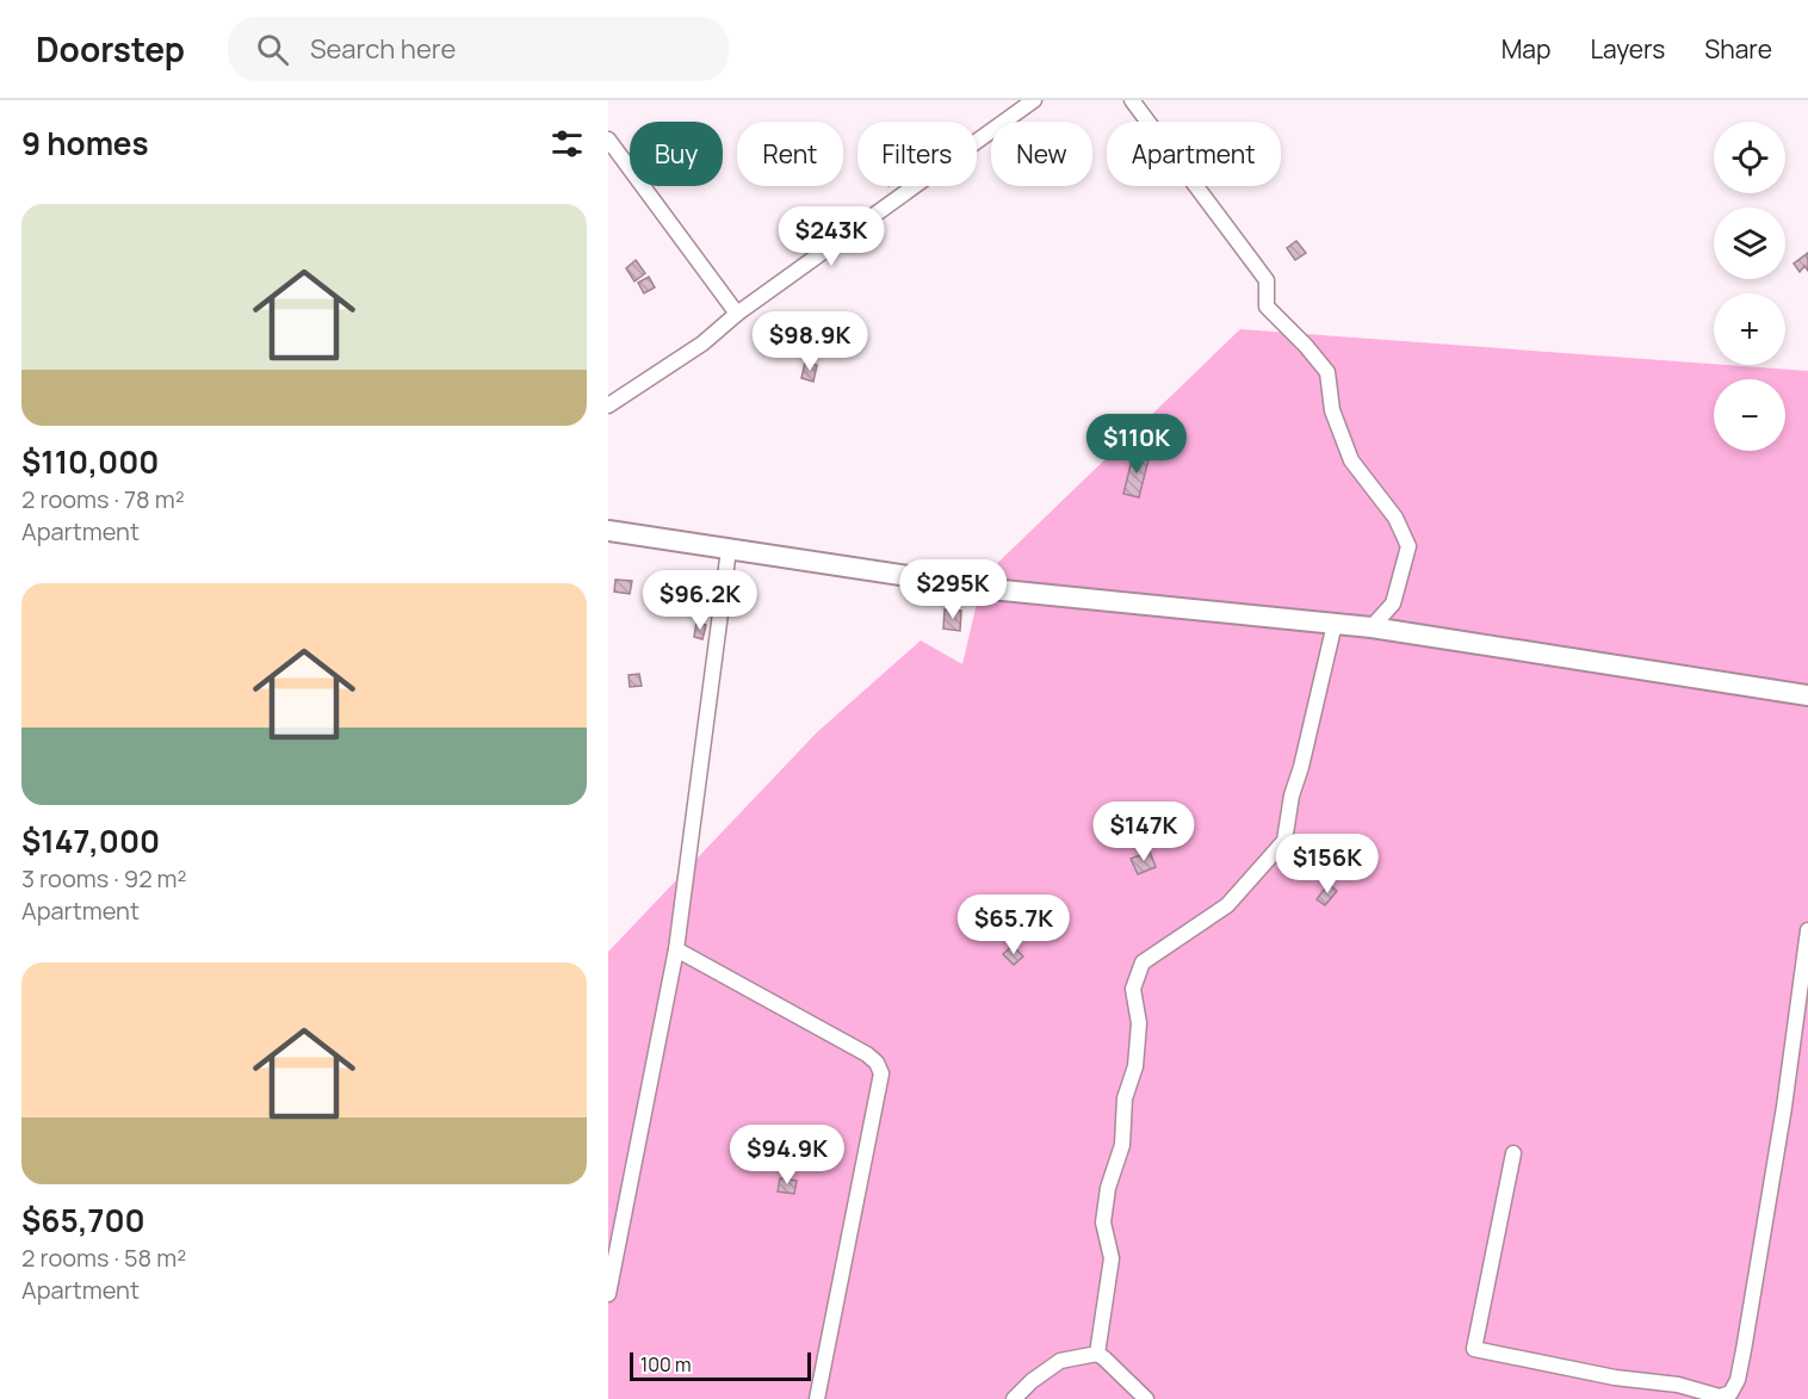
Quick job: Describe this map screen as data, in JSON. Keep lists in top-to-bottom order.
{
  "scale_bar": "100 m",
  "page": {
    "header": "Doorstep",
    "search": "Search here",
    "nav": ["Map", "Layers", "Share"],
    "heading": "9 homes",
    "map_buttons": ["+", "−"],
    "chip": [
      "Buy",
      "Rent",
      "Filters",
      "New",
      "Apartment"
    ],
    "list": [
      {
        "name": "$110,000",
        "note": "2 rooms · 78 m² · Apartment"
      },
      {
        "name": "$147,000",
        "note": "3 rooms · 92 m² · Apartment"
      },
      {
        "name": "$65,700",
        "note": "2 rooms · 58 m² · Apartment"
      }
    ],
    "price": [
      "$243K",
      "$98.9K",
      "$110K",
      "$295K",
      "$96.2K",
      "$147K",
      "$156K",
      "$65.7K",
      "$94.9K"
    ],
    "scale": "100 m"
  }
}
